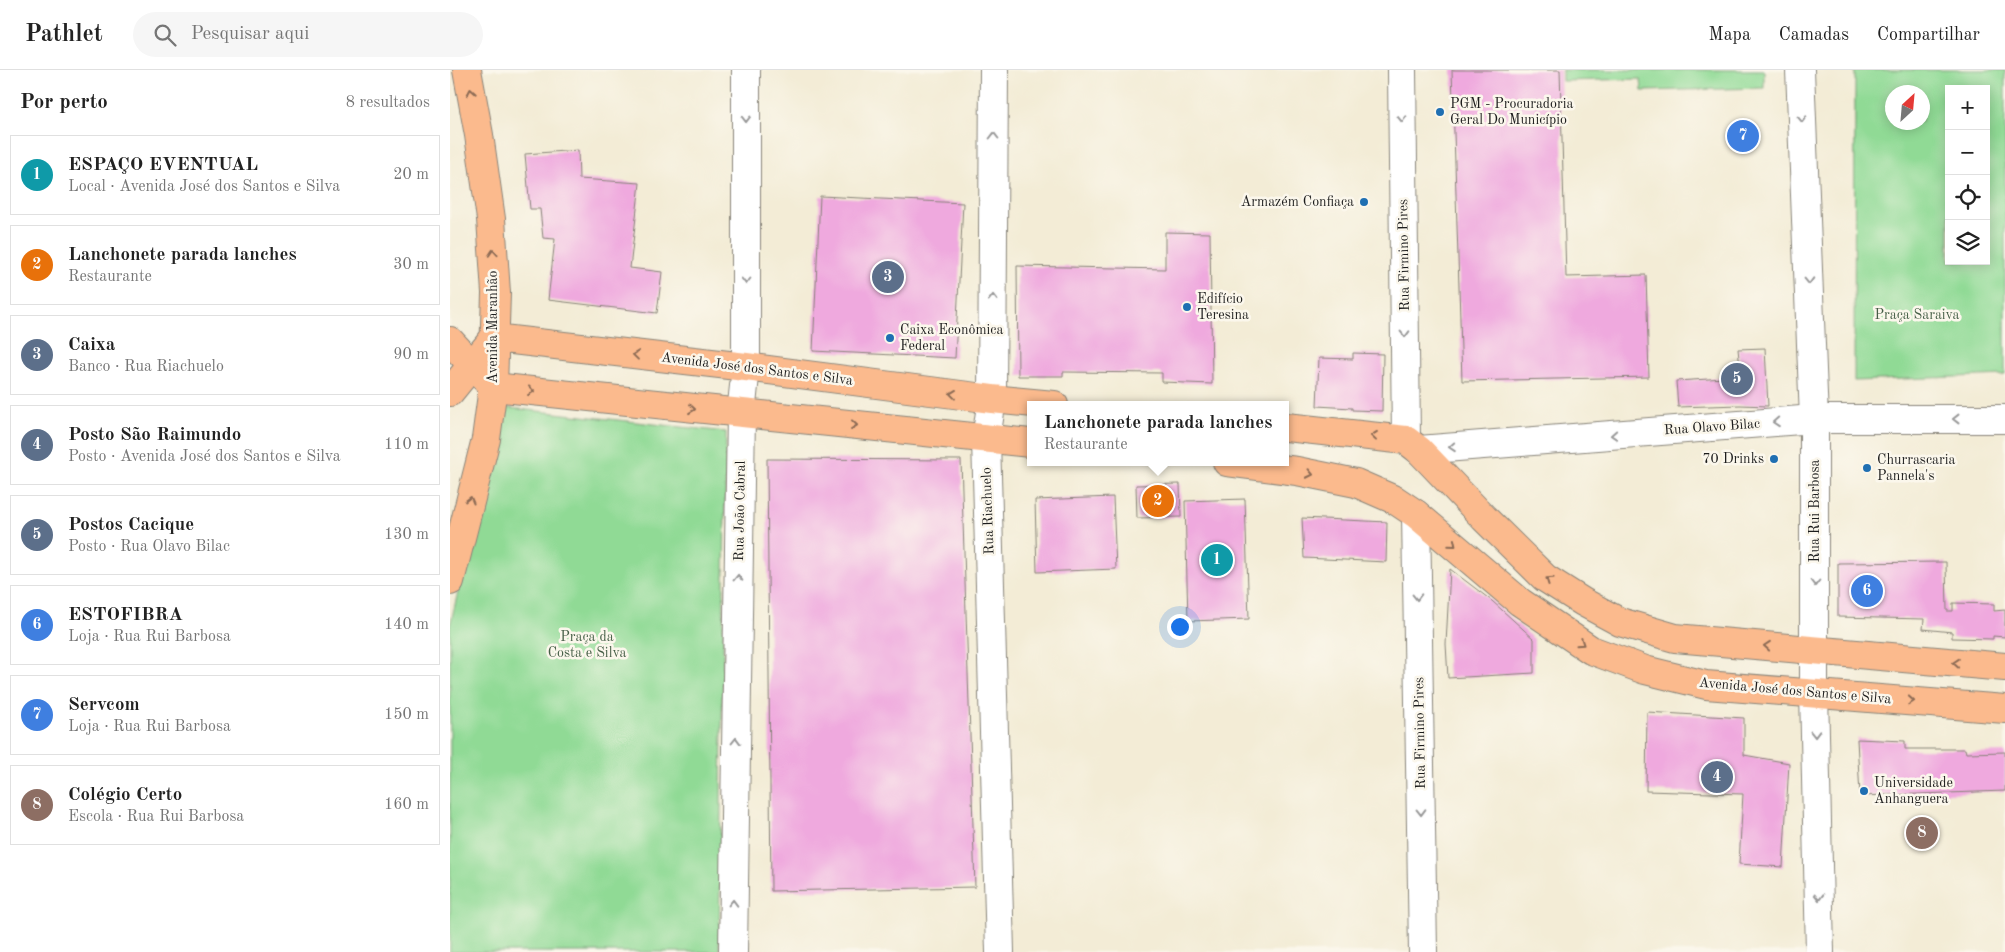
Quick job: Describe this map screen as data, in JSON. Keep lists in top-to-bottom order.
{
  "streets": {
    "main road": ["Avenida Maranhão", "Avenida José dos Santos e Silva"],
    "street": [
      "Rua Firmino Pires",
      "Rua Olavo Bilac",
      "Rua João Cabral",
      "Rua Riachuelo",
      "Rua Rui Barbosa"
    ]
  },
  "crossings": [
    ["Rua Firmino Pires", "Avenida José dos Santos e Silva"],
    ["Rua Firmino Pires", "Rua Olavo Bilac"],
    ["Avenida Maranhão", "Avenida José dos Santos e Silva"],
    ["Avenida José dos Santos e Silva", "Rua João Cabral"],
    ["Avenida José dos Santos e Silva", "Rua Riachuelo"],
    ["Avenida José dos Santos e Silva", "Rua Rui Barbosa"],
    ["Rua Olavo Bilac", "Rua Rui Barbosa"]
  ],
  "one_way": [
    "Rua Firmino Pires",
    "Avenida Maranhão",
    "Rua Olavo Bilac",
    "Rua Riachuelo",
    "Rua Rui Barbosa"
  ],
  "parks": ["Praça Saraiva", "Praça da Costa e Silva"],
  "places": [
    "PGM - Procuradoria Geral Do Município",
    "Armazém Confiaça",
    "Edifício Teresina",
    "Caixa Econômica Federal",
    "70 Drinks",
    "Churrascaria Pannela's",
    "Universidade Anhanguera"
  ],
  "north": "top right",
  "page": {
    "header": "Pathlet",
    "search": "Pesquisar aqui",
    "nav": ["Mapa", "Camadas", "Compartilhar"],
    "heading": ["Por perto", "8 resultados"],
    "map_buttons": ["+", "−"],
    "pins": [
      "7",
      "3",
      "5",
      "2",
      "1",
      "6",
      "4",
      "8"
    ],
    "list": [
      {
        "mark": "1",
        "name": "ESPAÇO EVENTUAL",
        "note": "Local · Avenida José dos Santos e Silva",
        "value": "20 m"
      },
      {
        "mark": "2",
        "name": "Lanchonete parada lanches",
        "note": "Restaurante",
        "value": "30 m"
      },
      {
        "mark": "3",
        "name": "Caixa",
        "note": "Banco · Rua Riachuelo",
        "value": "90 m"
      },
      {
        "mark": "4",
        "name": "Posto São Raimundo",
        "note": "Posto · Avenida José dos Santos e Silva",
        "value": "110 m"
      },
      {
        "mark": "5",
        "name": "Postos Cacique",
        "note": "Posto · Rua Olavo Bilac",
        "value": "130 m"
      },
      {
        "mark": "6",
        "name": "ESTOFIBRA",
        "note": "Loja · Rua Rui Barbosa",
        "value": "140 m"
      },
      {
        "mark": "7",
        "name": "Servcom",
        "note": "Loja · Rua Rui Barbosa",
        "value": "150 m"
      },
      {
        "mark": "8",
        "name": "Colégio Certo",
        "note": "Escola · Rua Rui Barbosa",
        "value": "160 m"
      }
    ],
    "popup": ["Lanchonete parada lanches", "Restaurante"]
  }
}
